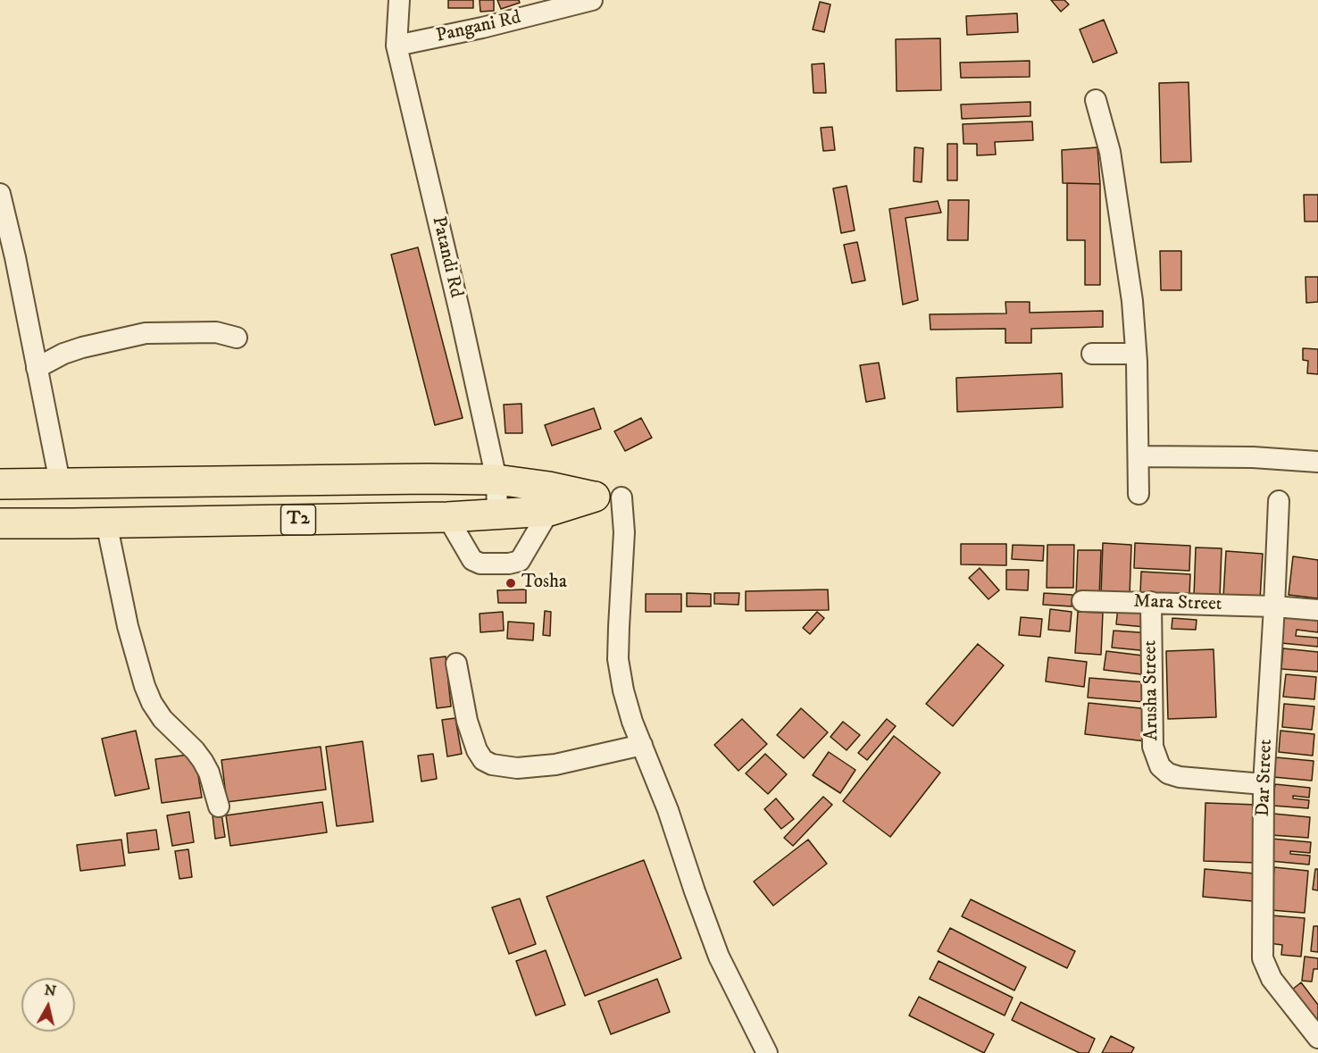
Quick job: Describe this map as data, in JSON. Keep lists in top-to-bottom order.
{
  "streets": {
    "highway": ["T2"],
    "street": [
      "Pangani Rd",
      "Patandi Rd",
      "Mara Street",
      "Arusha Street",
      "Dar Street"
    ]
  },
  "crossings": [
    ["Pangani Rd", "Patandi Rd"],
    ["Patandi Rd", "T2"],
    ["Mara Street", "Arusha Street"],
    ["Mara Street", "Dar Street"],
    ["Arusha Street", "Dar Street"]
  ],
  "places": ["Tosha"],
  "north": "top"
}
